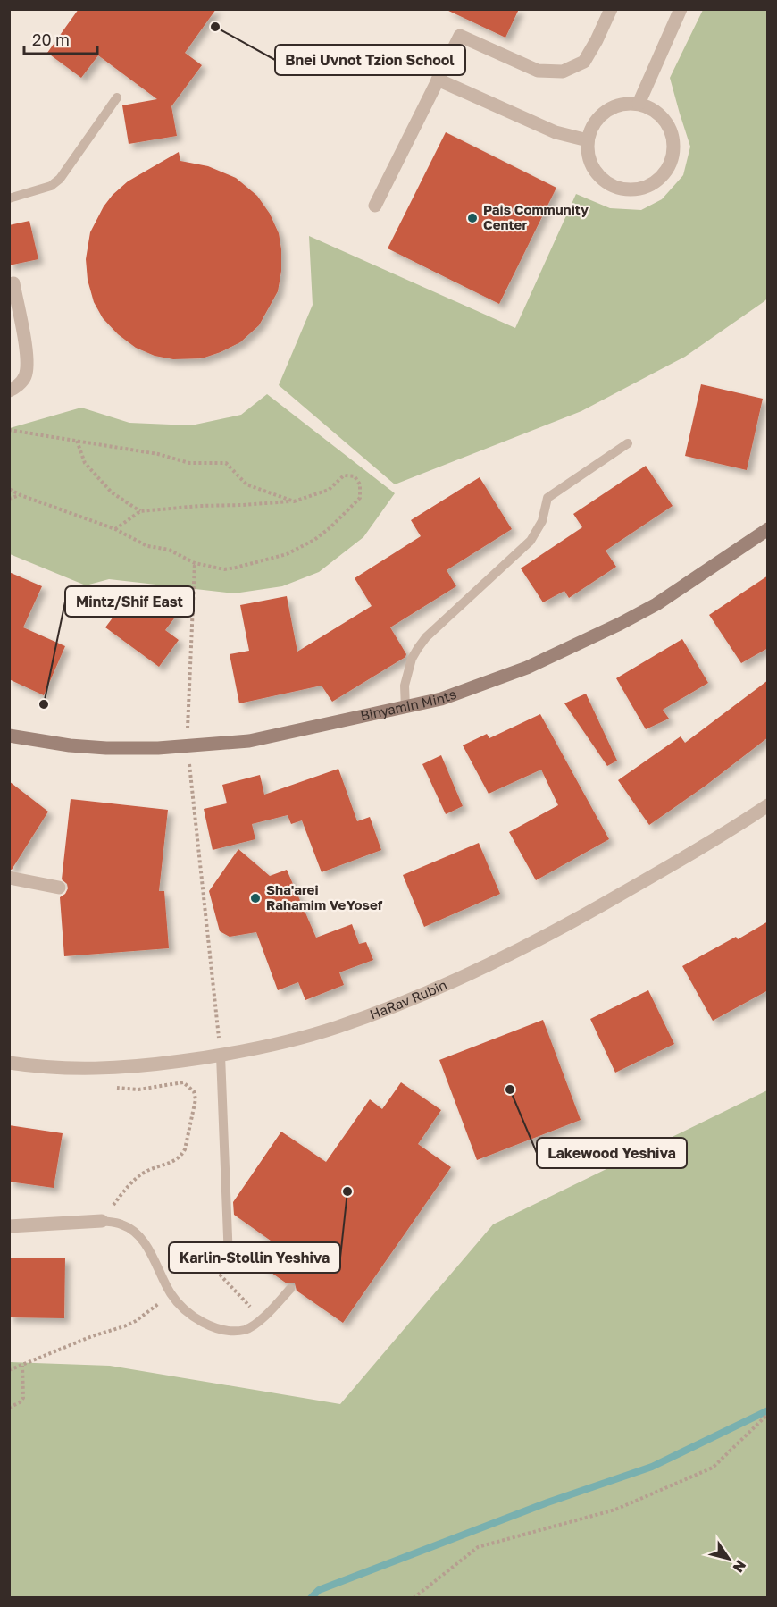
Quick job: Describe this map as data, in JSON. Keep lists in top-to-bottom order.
{
  "streets": {
    "street": ["Binyamin Mints", "HaRav Rubin"]
  },
  "places": [
    "Bnei Uvnot Tzion School",
    "Pais Community Center",
    "Mintz/Shif East",
    "Sha'arei Rahamim VeYosef",
    "Lakewood Yeshiva",
    "Karlin-Stollin Yeshiva"
  ],
  "scale_bar": "20 m",
  "north": "bottom right"
}
